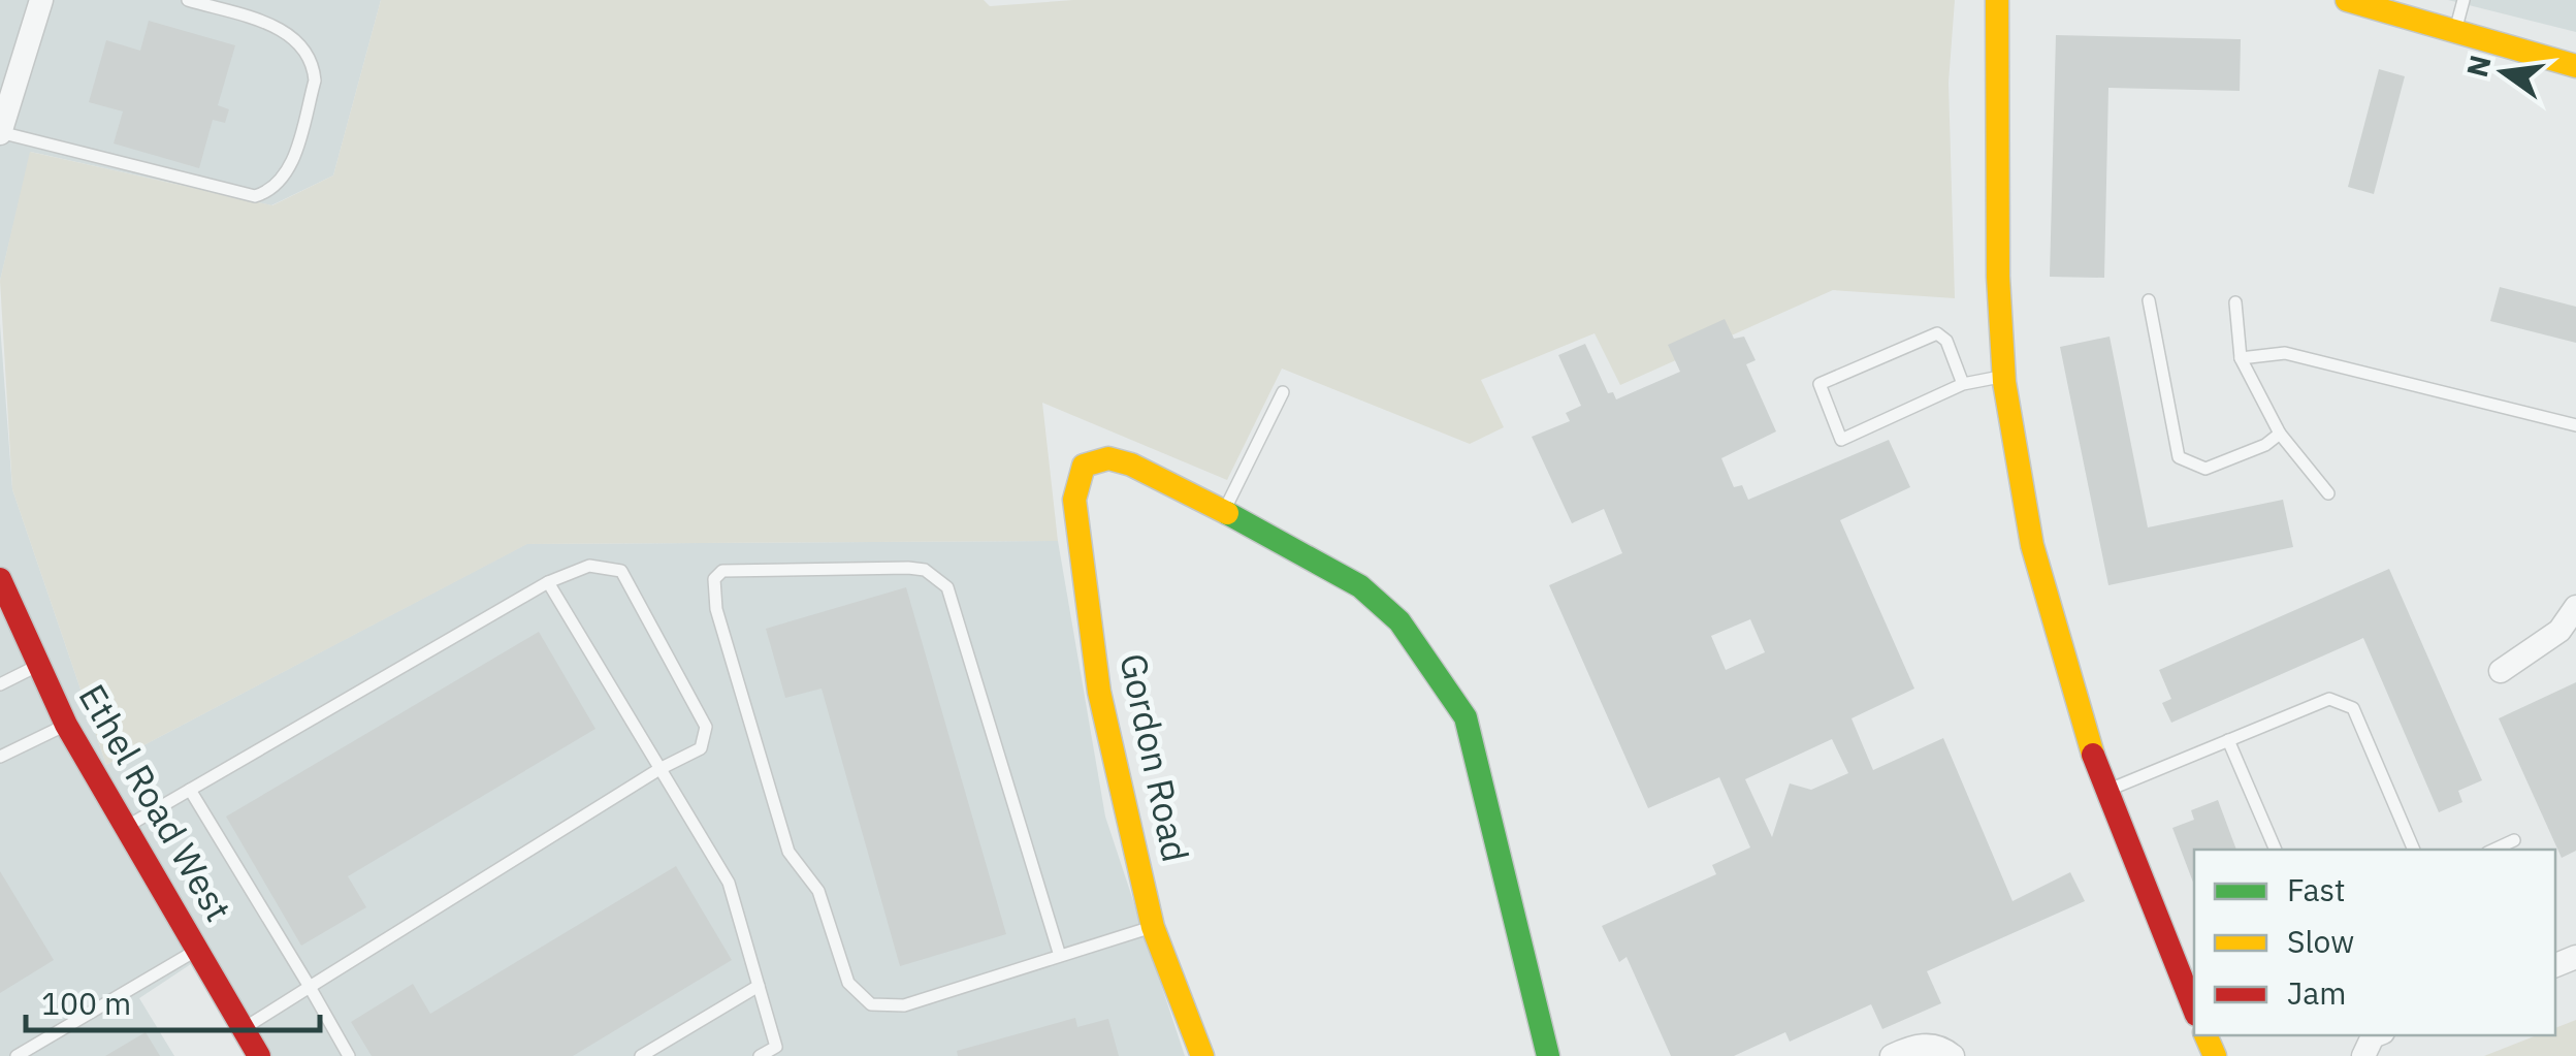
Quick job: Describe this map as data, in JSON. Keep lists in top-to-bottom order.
{
  "streets": {
    "street": ["Gordon Road", "Ethel Road West"]
  },
  "legend": ["Fast", "Slow", "Jam"],
  "scale_bar": "100 m",
  "north": "left"
}
